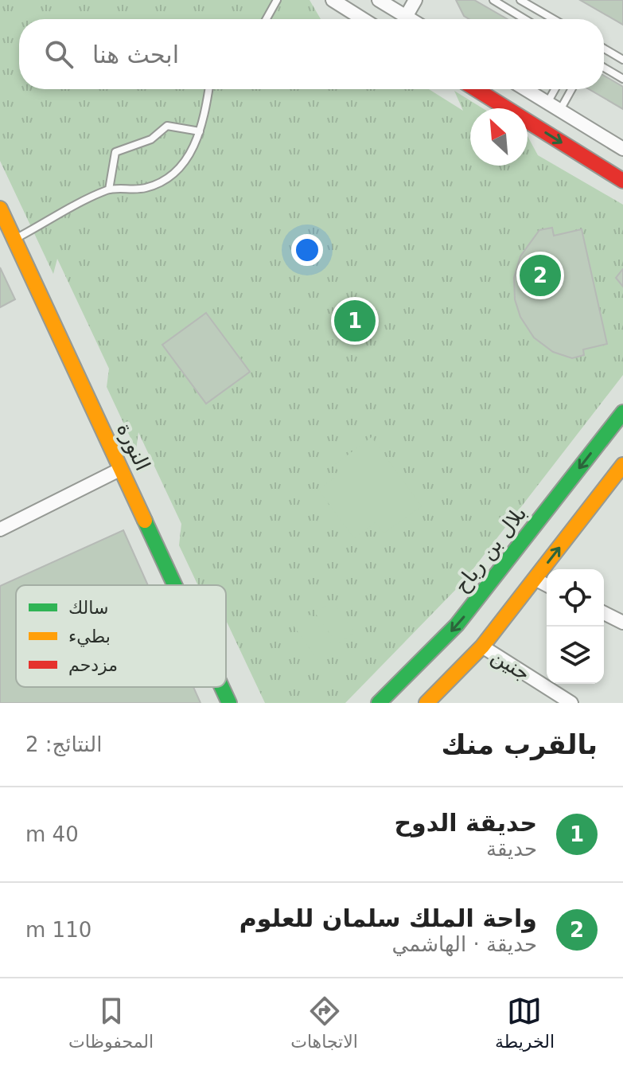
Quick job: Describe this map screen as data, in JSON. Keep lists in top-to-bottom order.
{
  "streets": {
    "street": ["النورة", "بلال بن رباح", "جنين"]
  },
  "legend": ["سالك", "بطيء", "مزدحم"],
  "north": "top left",
  "page": {
    "search": "ابحث هنا",
    "pins": ["2", "1"],
    "heading": ["بالقرب منك", "النتائج: 2"],
    "list": [
      {
        "mark": "1",
        "name": "حديقة الدوح",
        "note": "حديقة",
        "value": "40 m"
      },
      {
        "mark": "2",
        "name": "واحة الملك سلمان للعلوم",
        "note": "حديقة · الهاشمي",
        "value": "110 m"
      }
    ],
    "nav": ["الخريطة", "الاتجاهات", "المحفوظات"]
  }
}
